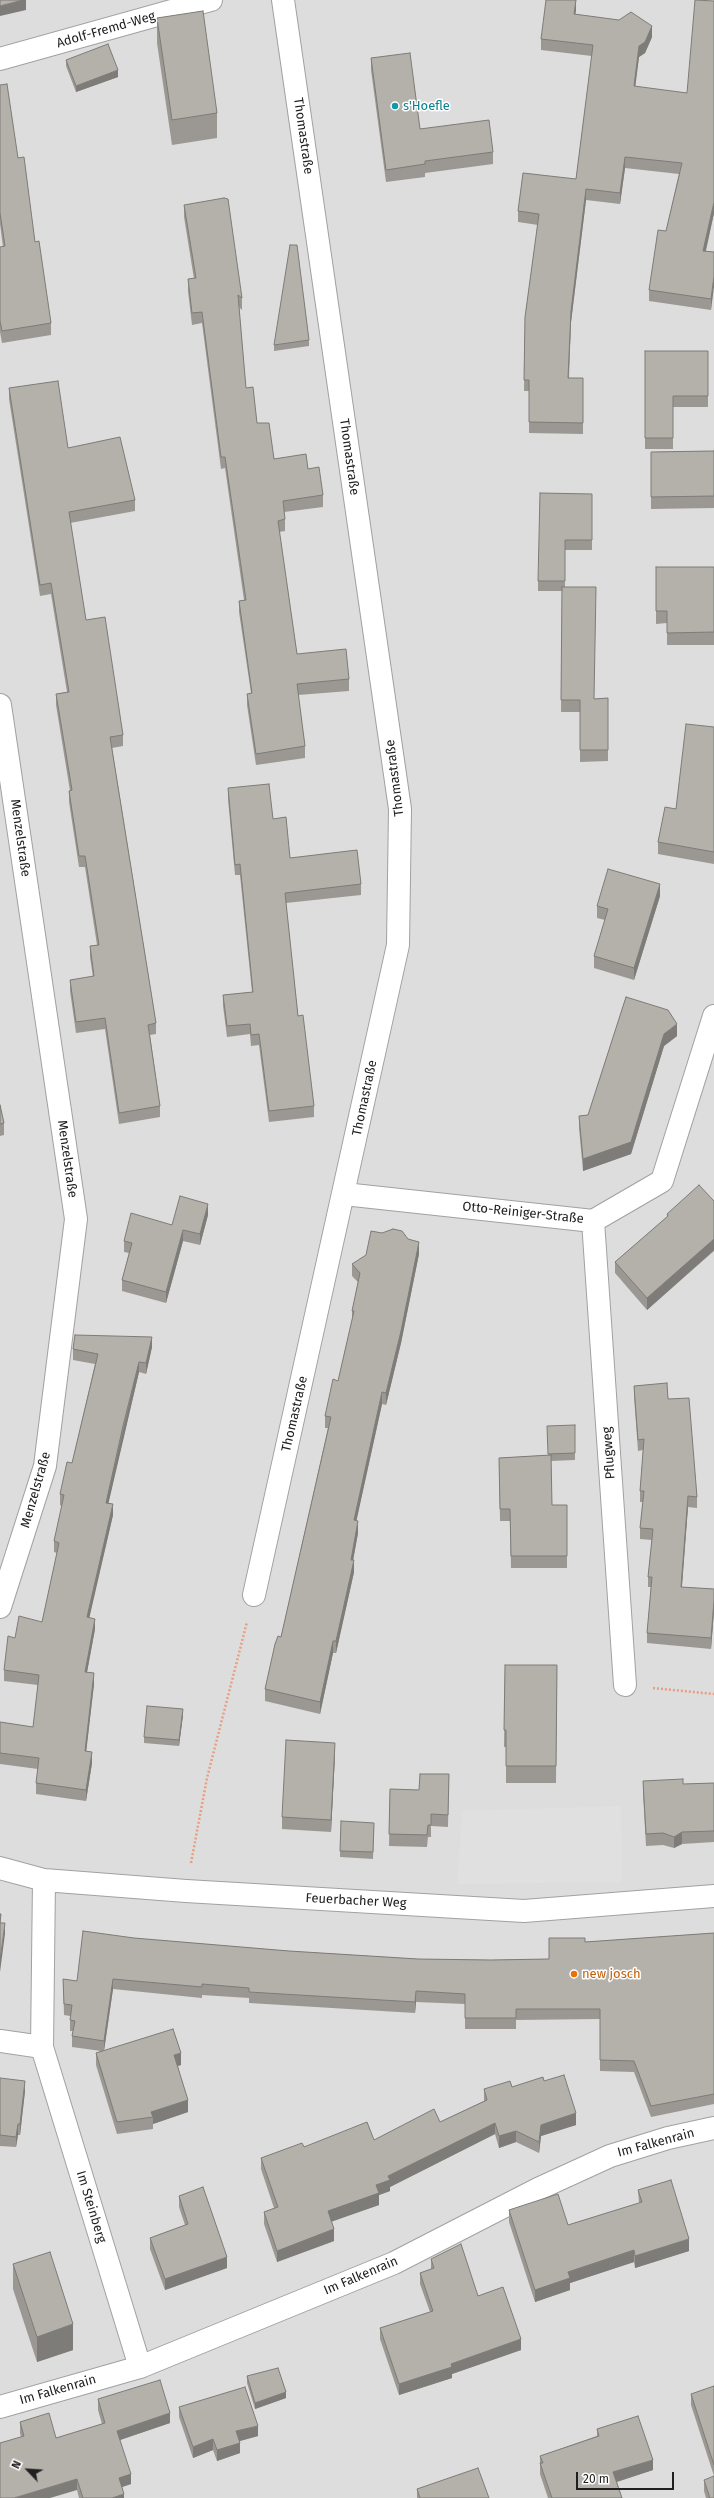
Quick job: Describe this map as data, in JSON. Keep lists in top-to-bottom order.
{
  "streets": {
    "street": [
      "Adolf-Fremd-Weg",
      "Thomastraße",
      "Menzelstraße",
      "Otto-Reiniger-Straße",
      "Pflugweg",
      "Feuerbacher Weg",
      "Im Falkenrain",
      "Im Steinberg"
    ]
  },
  "crossings": [
    ["Thomastraße", "Otto-Reiniger-Straße"],
    ["Otto-Reiniger-Straße", "Pflugweg"],
    ["Feuerbacher Weg", "Im Steinberg"],
    ["Im Falkenrain", "Im Steinberg"]
  ],
  "places": ["s'Hoefle", "new josch"],
  "scale_bar": "20 m",
  "north": "top left"
}
